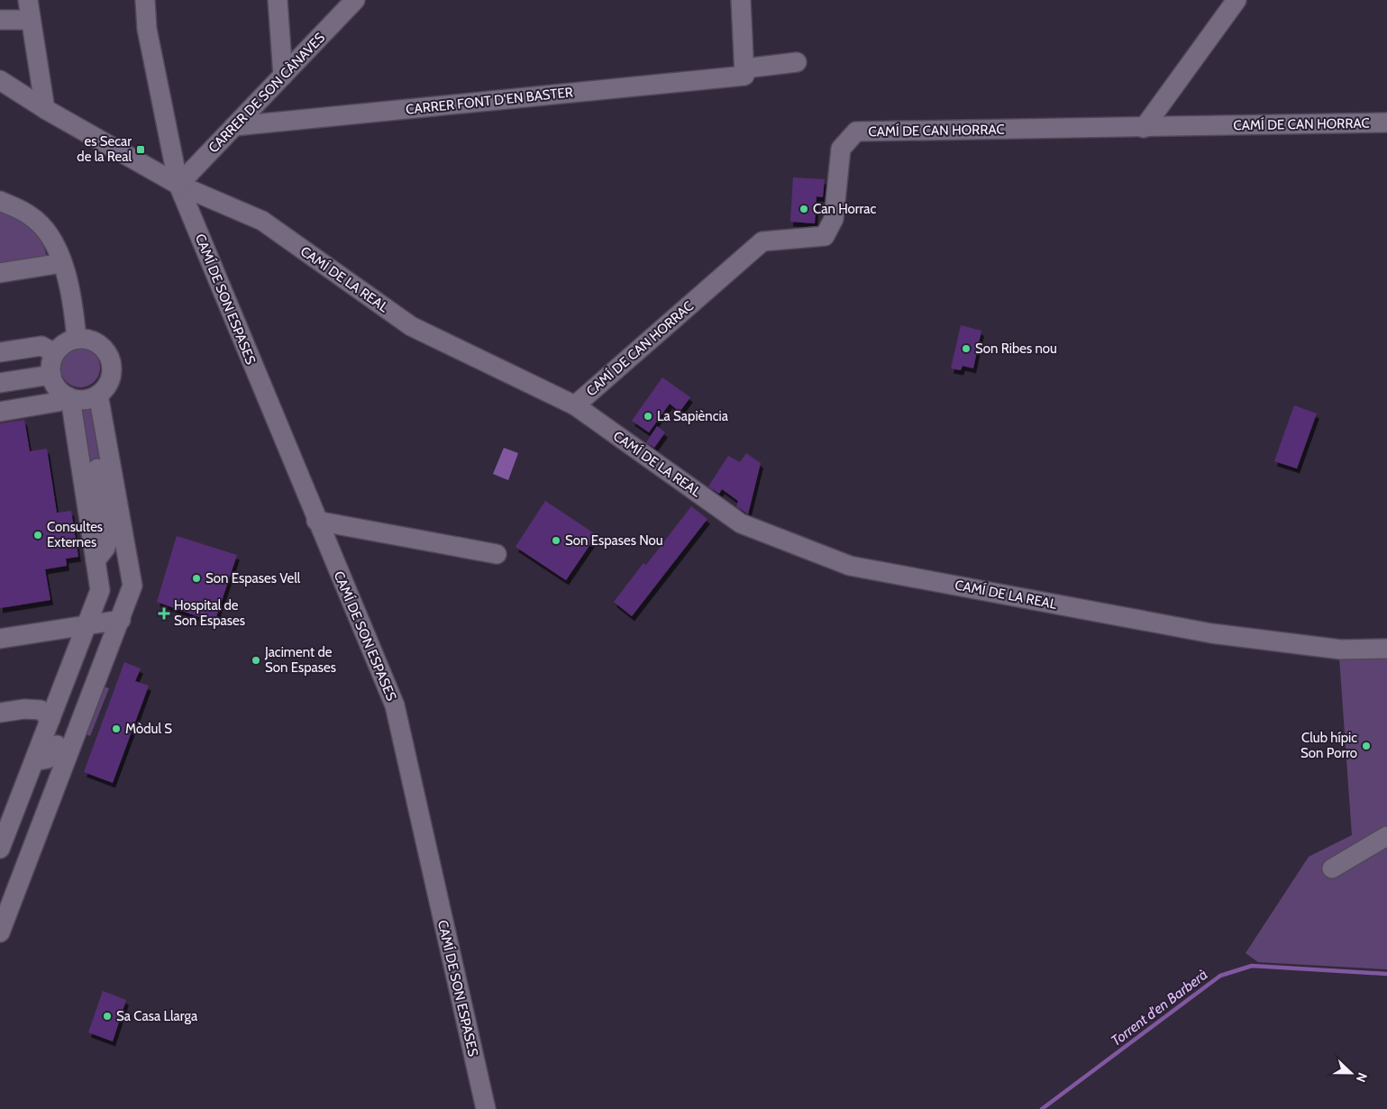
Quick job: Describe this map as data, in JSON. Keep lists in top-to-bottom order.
{
  "streets": {
    "street": [
      "CARRER DE SON CÀNAVES",
      "CARRER FONT D'EN BASTER",
      "CAMÍ DE CAN HORRAC",
      "CAMÍ DE LA REAL",
      "CAMÍ DE SON ESPASES"
    ]
  },
  "crossings": [
    ["CARRER DE SON CÀNAVES", "CARRER FONT D'EN BASTER"],
    ["CARRER DE SON CÀNAVES", "CAMÍ DE LA REAL"],
    ["CARRER DE SON CÀNAVES", "CAMÍ DE SON ESPASES"],
    ["CAMÍ DE CAN HORRAC", "CAMÍ DE LA REAL"],
    ["CAMÍ DE LA REAL", "CAMÍ DE SON ESPASES"]
  ],
  "water": ["Torrent d'en Barberà"],
  "places": {
    "transit": ["es Secar de la Real"],
    "other": [
      "Can Horrac",
      "Son Ribes nou",
      "La Sapiència",
      "Consultes Externes",
      "Son Espases Nou",
      "Son Espases Vell",
      "Jaciment de Son Espases",
      "Mòdul S",
      "Club hípic Son Porro",
      "Sa Casa Llarga"
    ],
    "health": ["Hospital de Son Espases"]
  },
  "north": "right"
}
